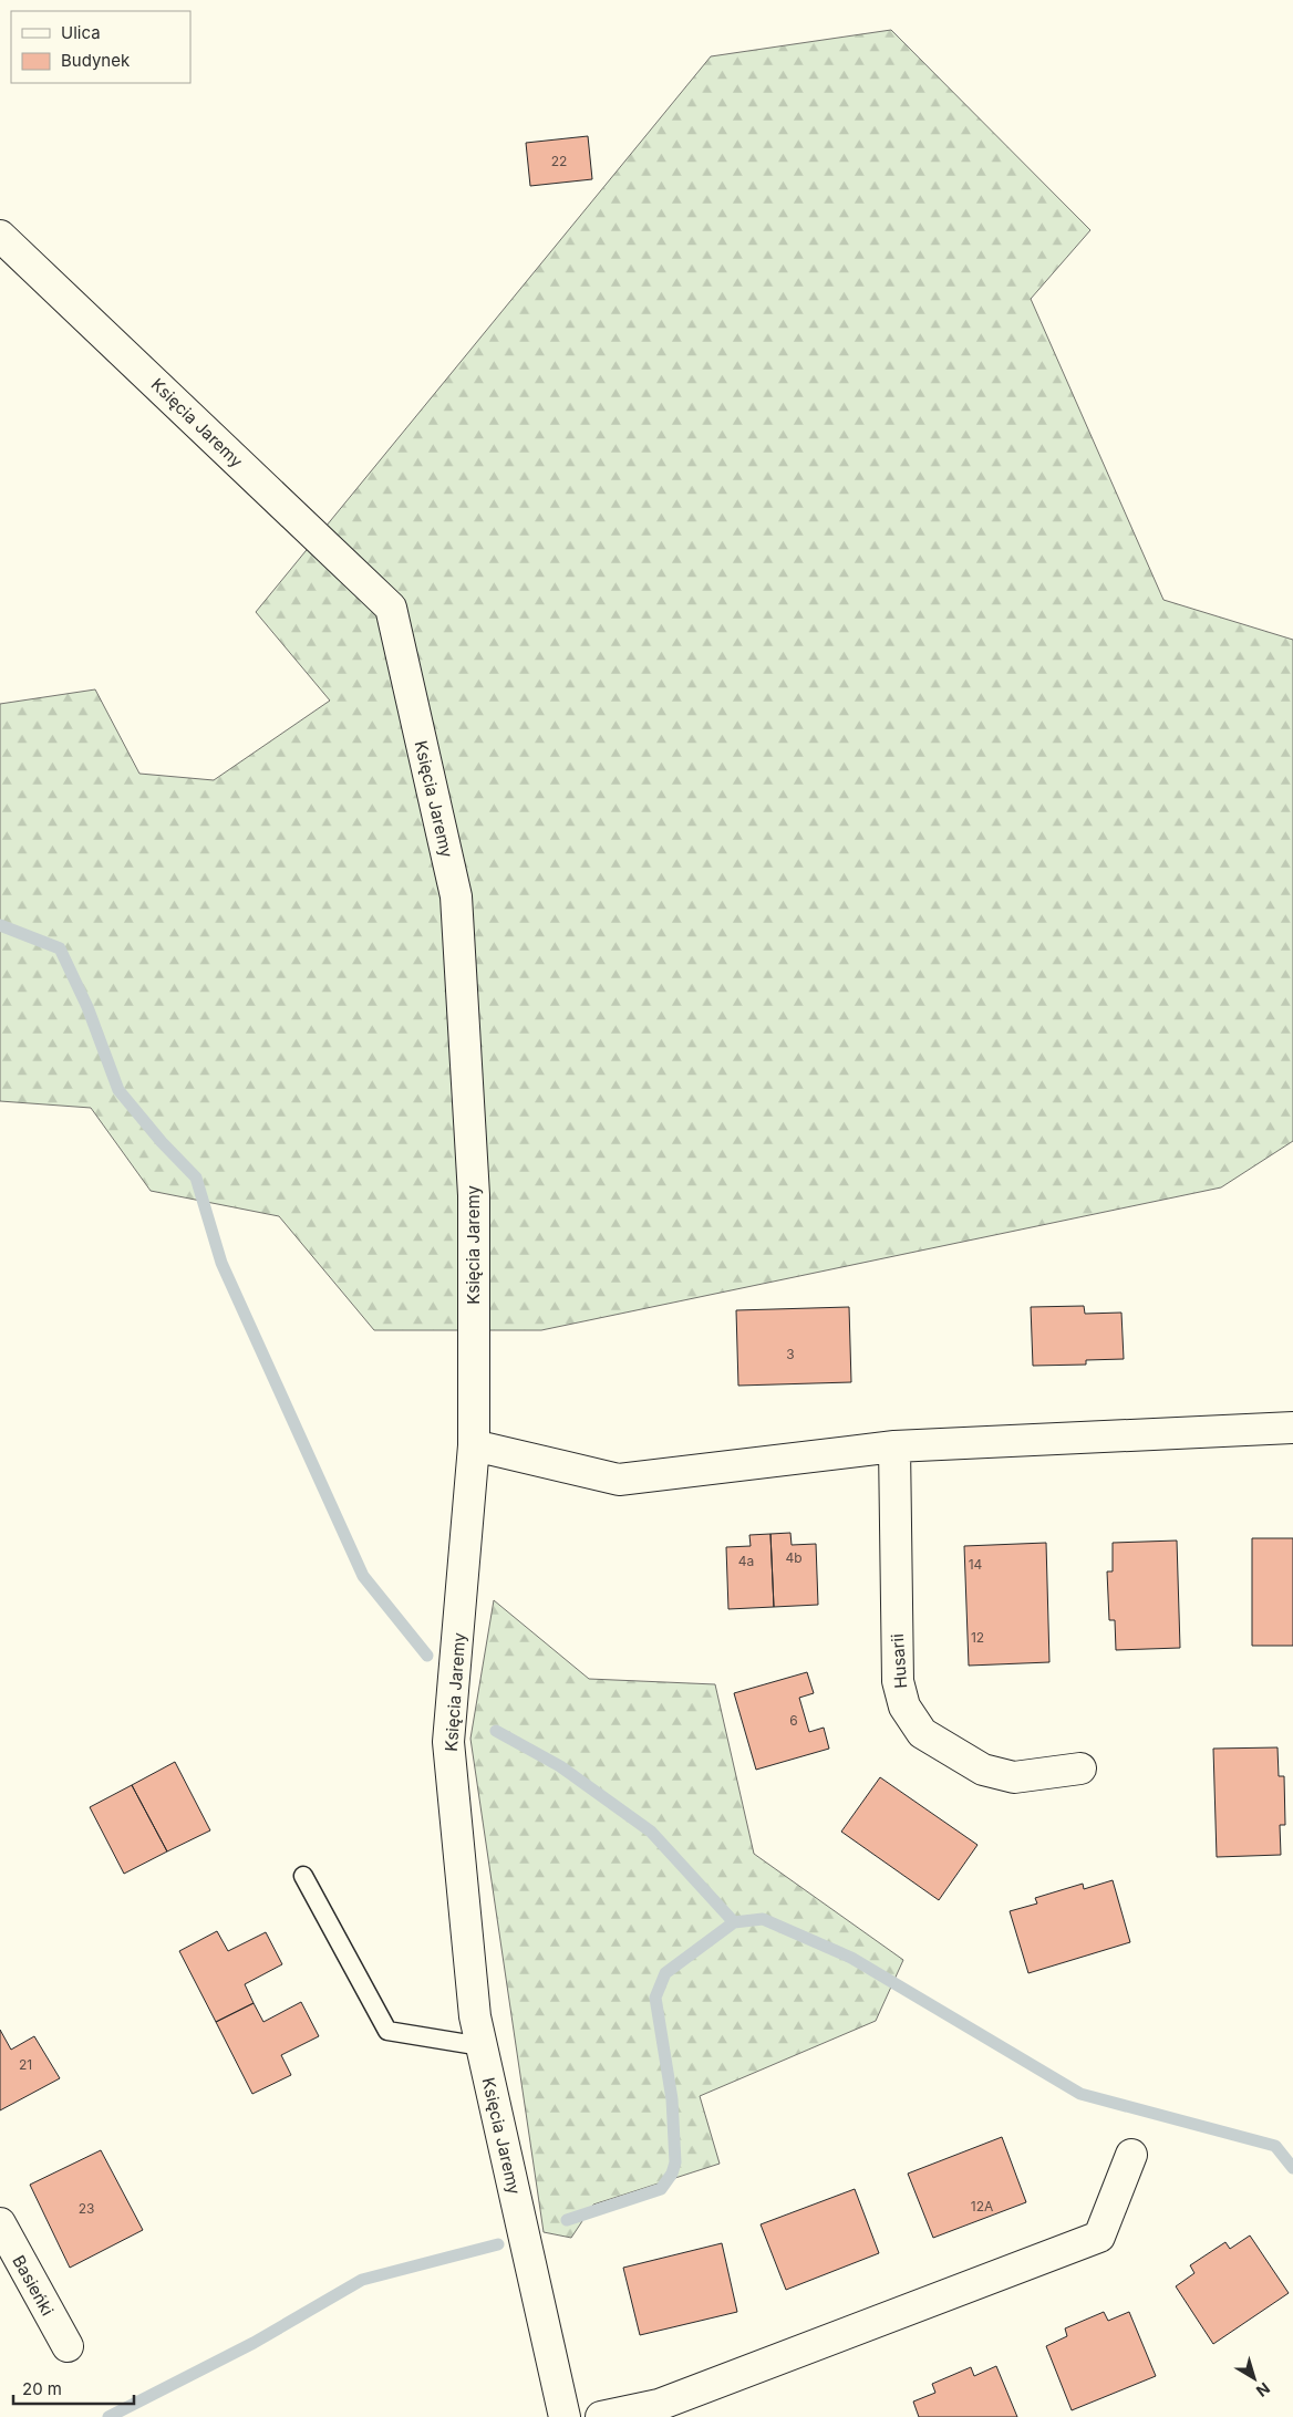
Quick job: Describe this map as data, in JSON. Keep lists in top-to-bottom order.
{
  "streets": {
    "street": ["Księcia Jaremy", "Husarii", "Basieńki"]
  },
  "house_numbers": [
    "22",
    "3",
    "4b",
    "4a",
    "14",
    "12",
    "6",
    "21",
    "12A",
    "23"
  ],
  "legend": ["Ulica", "Budynek"],
  "scale_bar": "20 m",
  "north": "bottom right"
}
